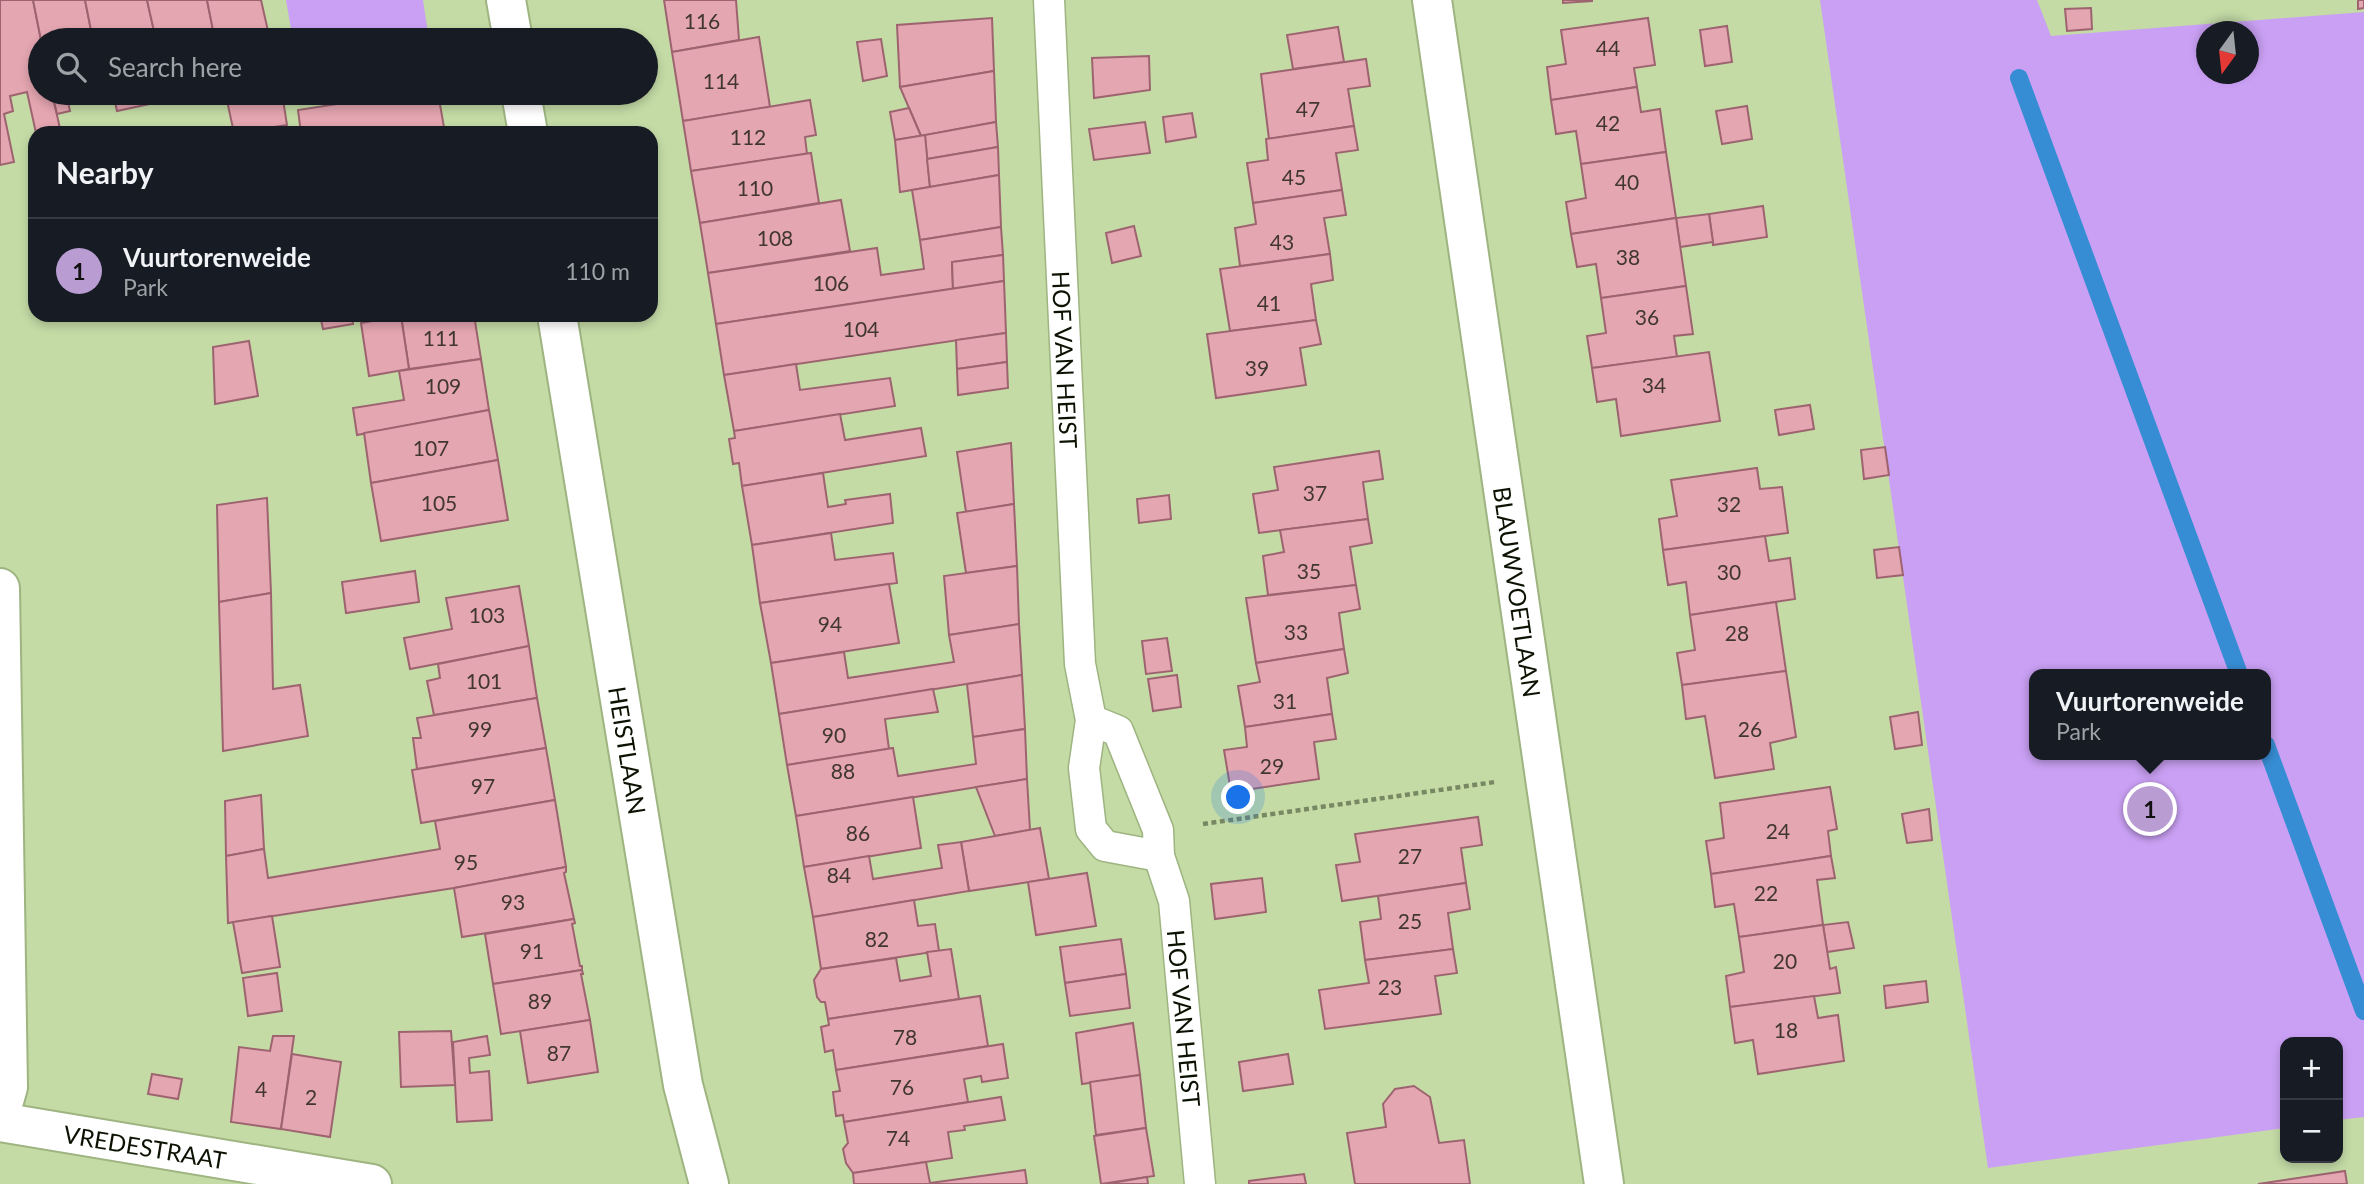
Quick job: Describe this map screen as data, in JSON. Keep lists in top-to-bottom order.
{
  "streets": {
    "street": ["BLAUWVOETLAAN", "HEISTLAAN", "VREDESTRAAT"],
    "lane": ["HOF VAN HEIST"]
  },
  "house_numbers": [
    "116",
    "44",
    "114",
    "47",
    "42",
    "112",
    "45",
    "40",
    "110",
    "108",
    "43",
    "38",
    "106",
    "41",
    "36",
    "104",
    "111",
    "39",
    "34",
    "109",
    "107",
    "37",
    "105",
    "32",
    "35",
    "30",
    "103",
    "94",
    "33",
    "28",
    "101",
    "31",
    "99",
    "26",
    "90",
    "29",
    "88",
    "97",
    "24",
    "86",
    "27",
    "95",
    "84",
    "22",
    "93",
    "25",
    "82",
    "91",
    "20",
    "23",
    "89",
    "18",
    "78",
    "87",
    "76",
    "4",
    "2",
    "74"
  ],
  "north": "bottom",
  "page": {
    "search": "Search here",
    "heading": "Nearby",
    "list": [
      {
        "mark": "1",
        "name": "Vuurtorenweide",
        "note": "Park",
        "value": "110 m"
      }
    ],
    "popup": ["Vuurtorenweide", "Park"],
    "pins": "1",
    "map_buttons": ["+", "−"]
  }
}
